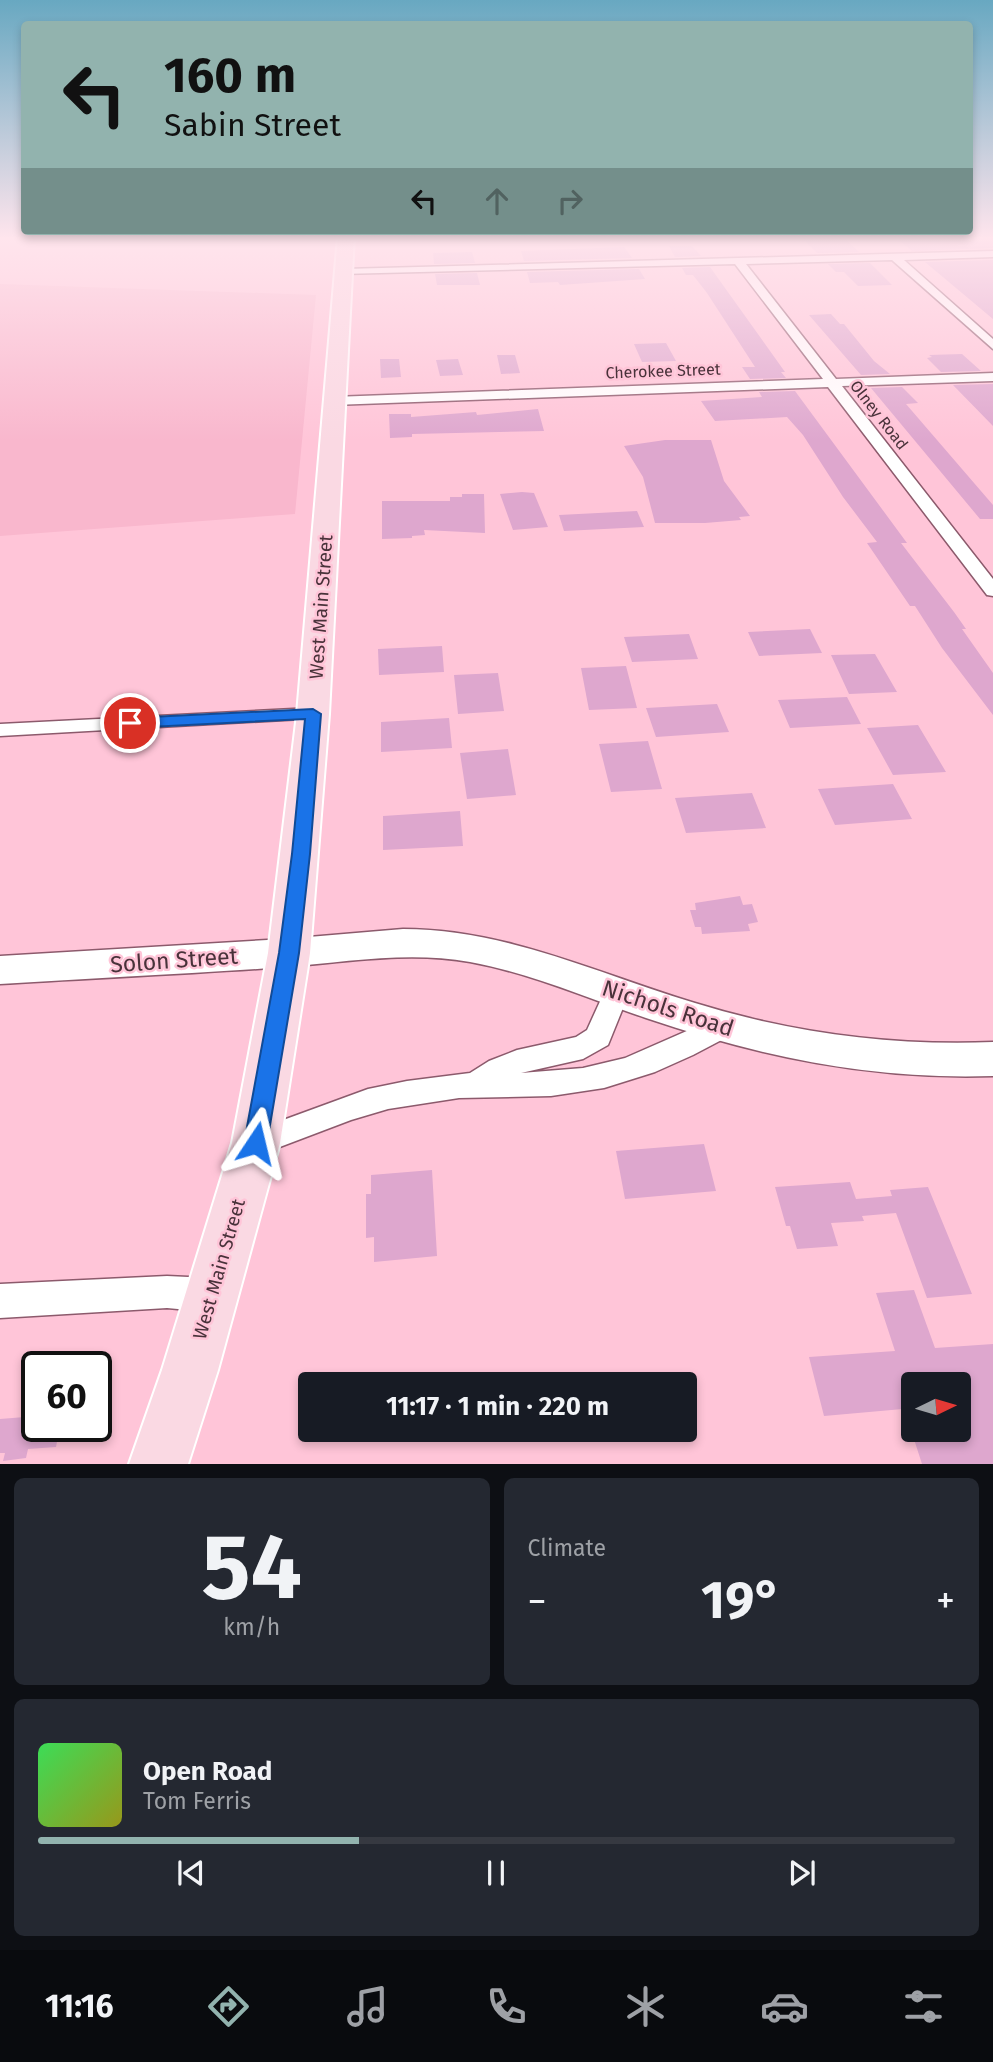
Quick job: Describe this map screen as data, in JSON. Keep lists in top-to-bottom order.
{
  "streets": {
    "main road": ["West Main Street"],
    "street": [
      "Cherokee Street",
      "Olney Road",
      "Solon Street",
      "Nichols Road"
    ]
  },
  "crossings": [
    ["Cherokee Street", "Olney Road"],
    ["Cherokee Street", "West Main Street"],
    ["West Main Street", "Solon Street"],
    ["Solon Street", "Nichols Road"]
  ],
  "north": "right",
  "page": {
    "turn": ["160 m", "Sabin Street"],
    "limit": "60",
    "trip": "11:17 · 1 min · 220 m",
    "tile": [
      ["54", "km/h"],
      "Climate"
    ],
    "heat": ["−", "19°", "+"],
    "song": ["Open Road", "Tom Ferris"],
    "tabs": "11:16"
  }
}
